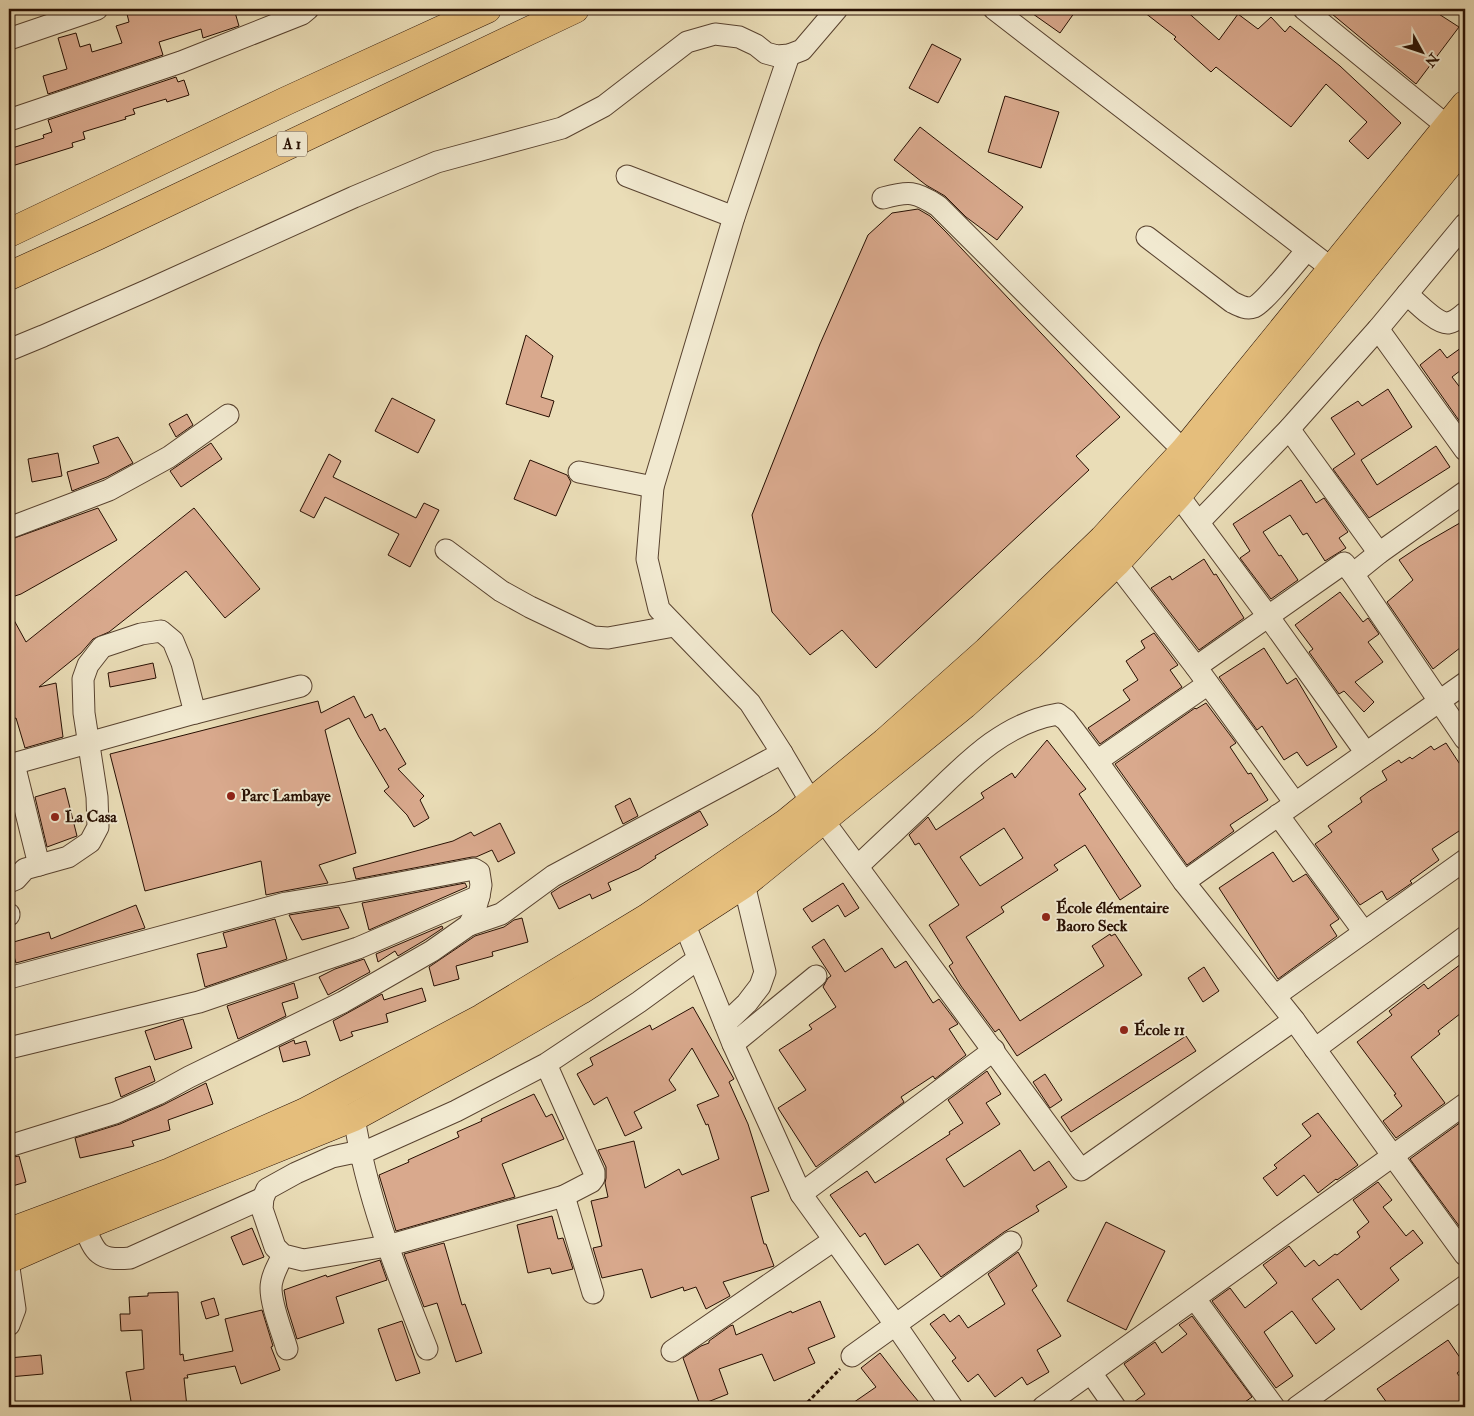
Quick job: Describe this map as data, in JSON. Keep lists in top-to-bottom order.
{
  "streets": {
    "highway": ["A 1"]
  },
  "places": [
    "Parc Lambaye",
    "La Casa",
    "École élémentaire Baoro Seck",
    "École 11"
  ],
  "north": "bottom right"
}
